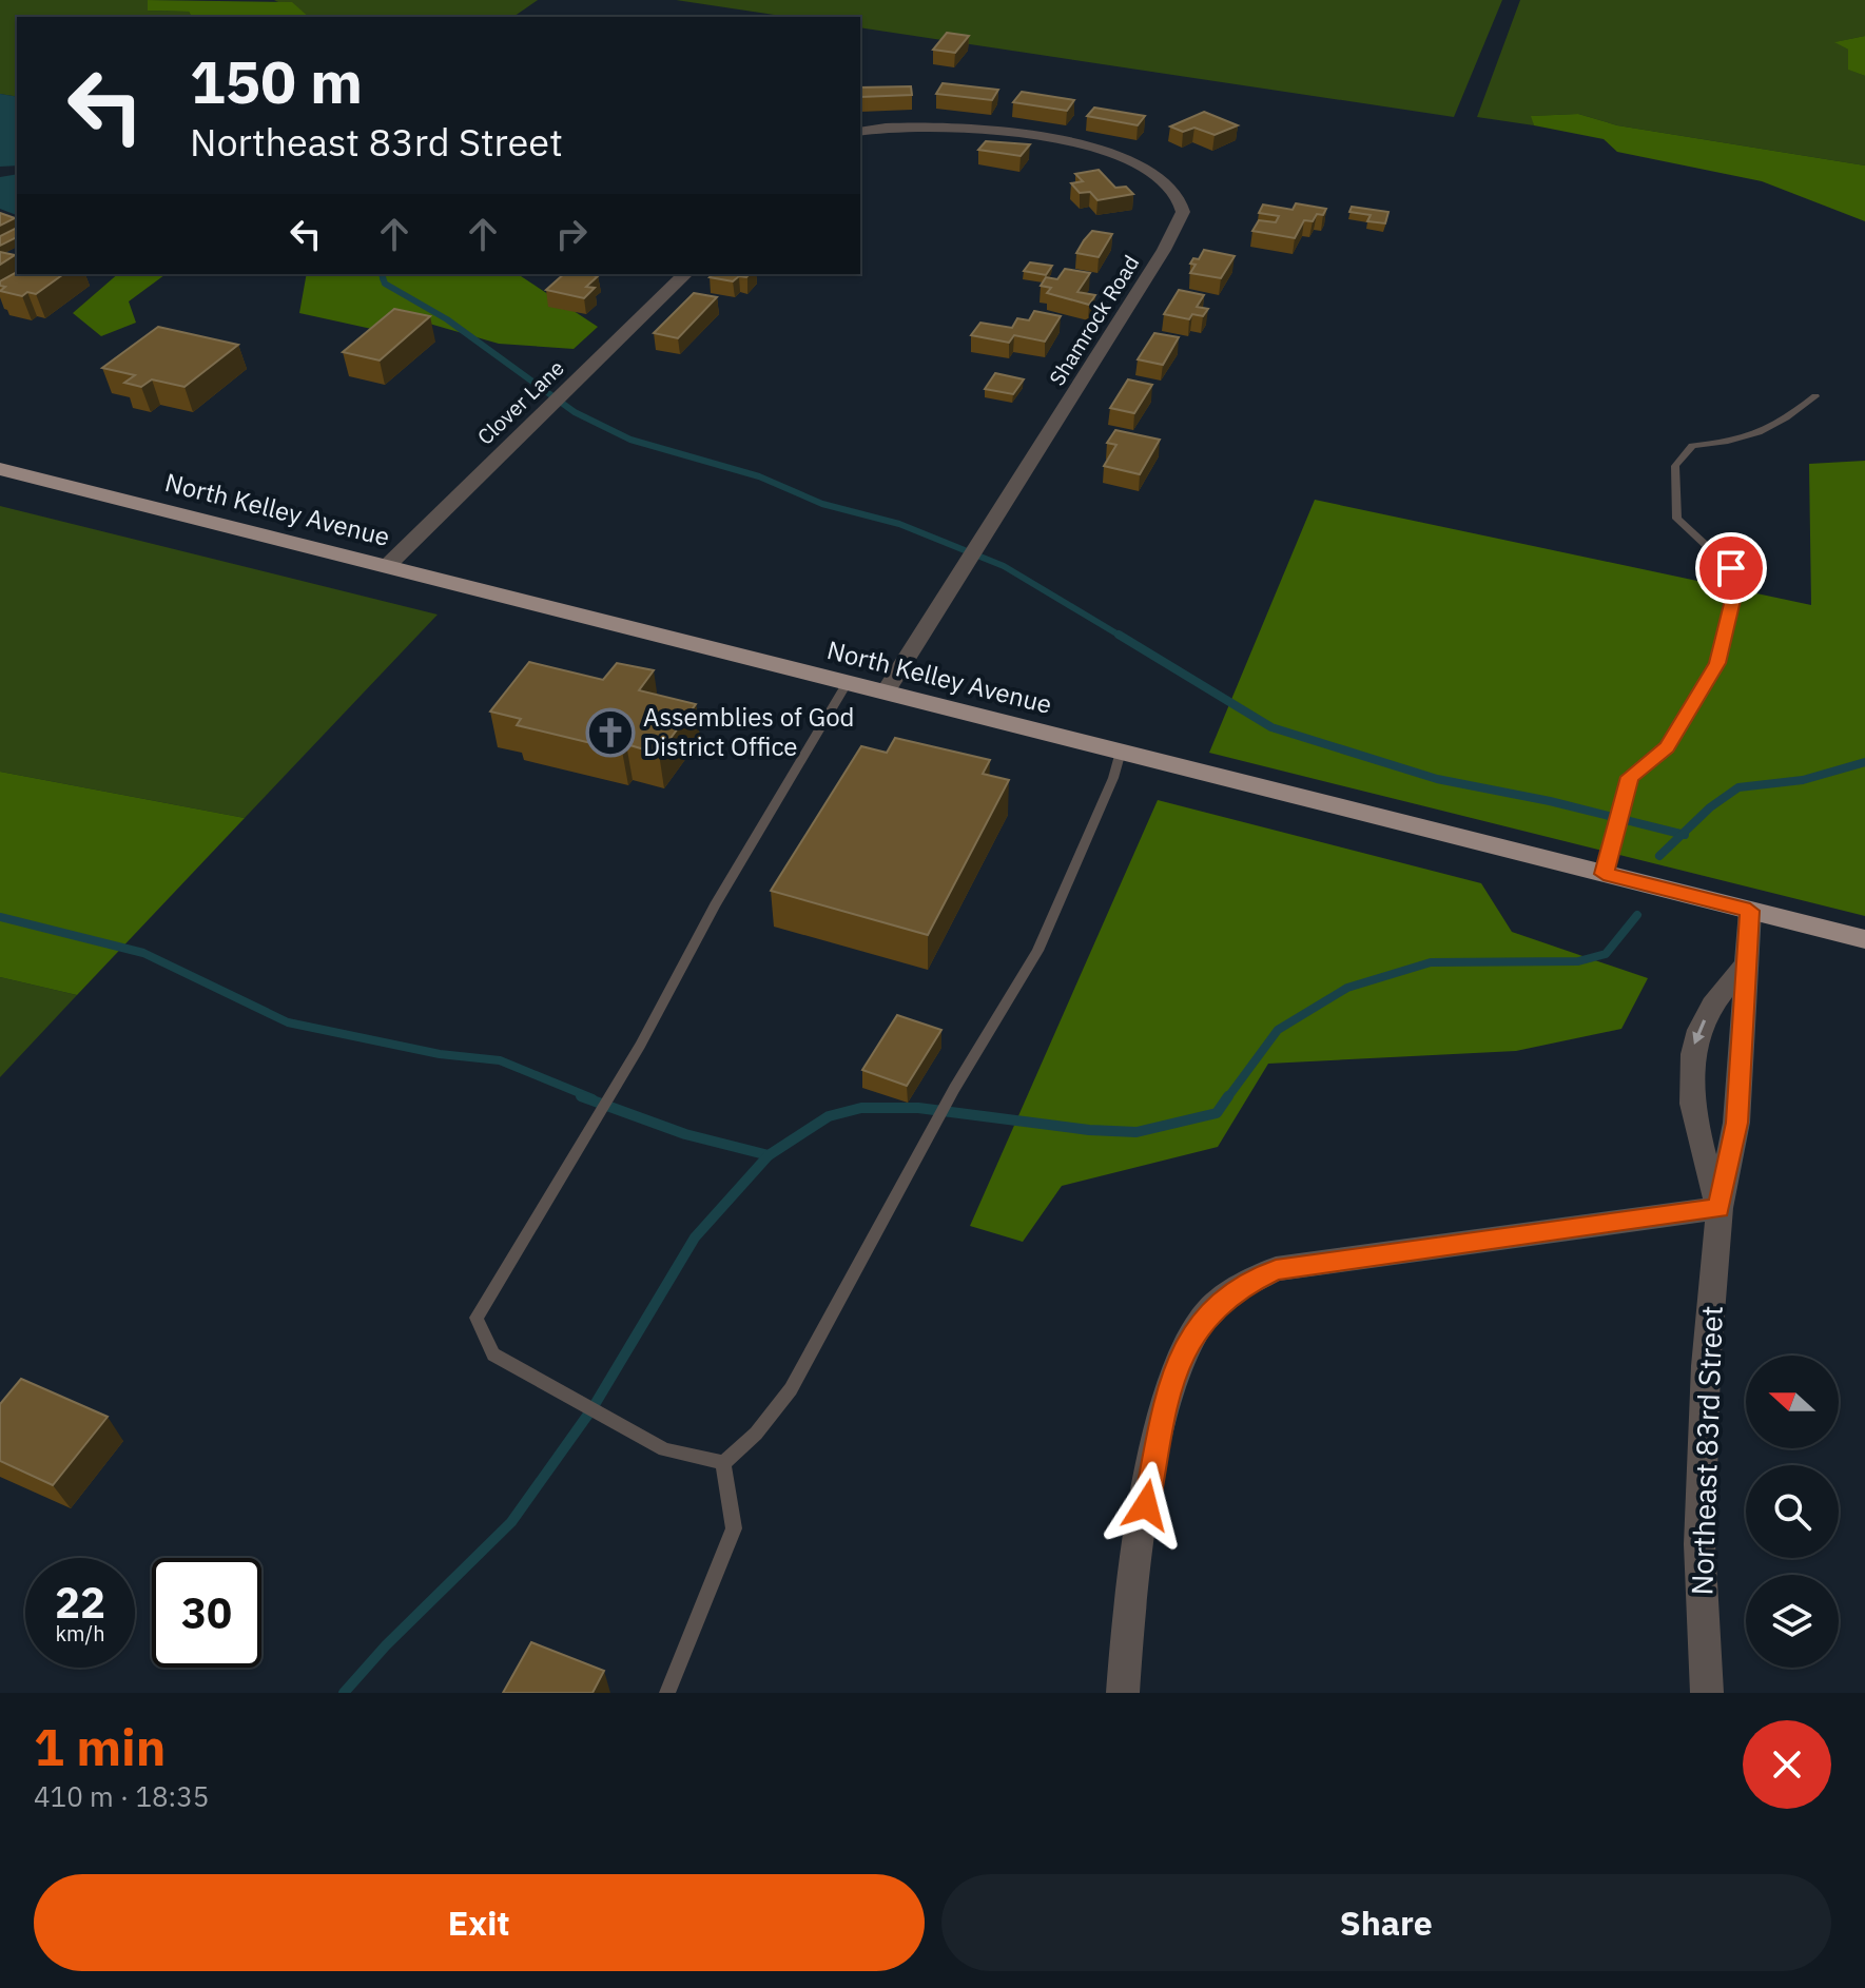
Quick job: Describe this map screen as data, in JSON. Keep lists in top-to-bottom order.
{
  "streets": {
    "main road": ["North Kelley Avenue"],
    "street": ["Shamrock Road", "Clover Lane", "Northeast 83rd Street"]
  },
  "crossings": [
    ["Shamrock Road", "North Kelley Avenue"],
    ["Clover Lane", "North Kelley Avenue"],
    ["North Kelley Avenue", "Northeast 83rd Street"]
  ],
  "places": {
    "church": ["Assemblies of God District Office"]
  },
  "north": "left",
  "page": {
    "turn": ["150 m", "Northeast 83rd Street"],
    "speed": "22 km/h",
    "limit": "30",
    "heading": ["1 min", "410 m · 18:35"],
    "buttons": ["Exit", "Share"]
  }
}
